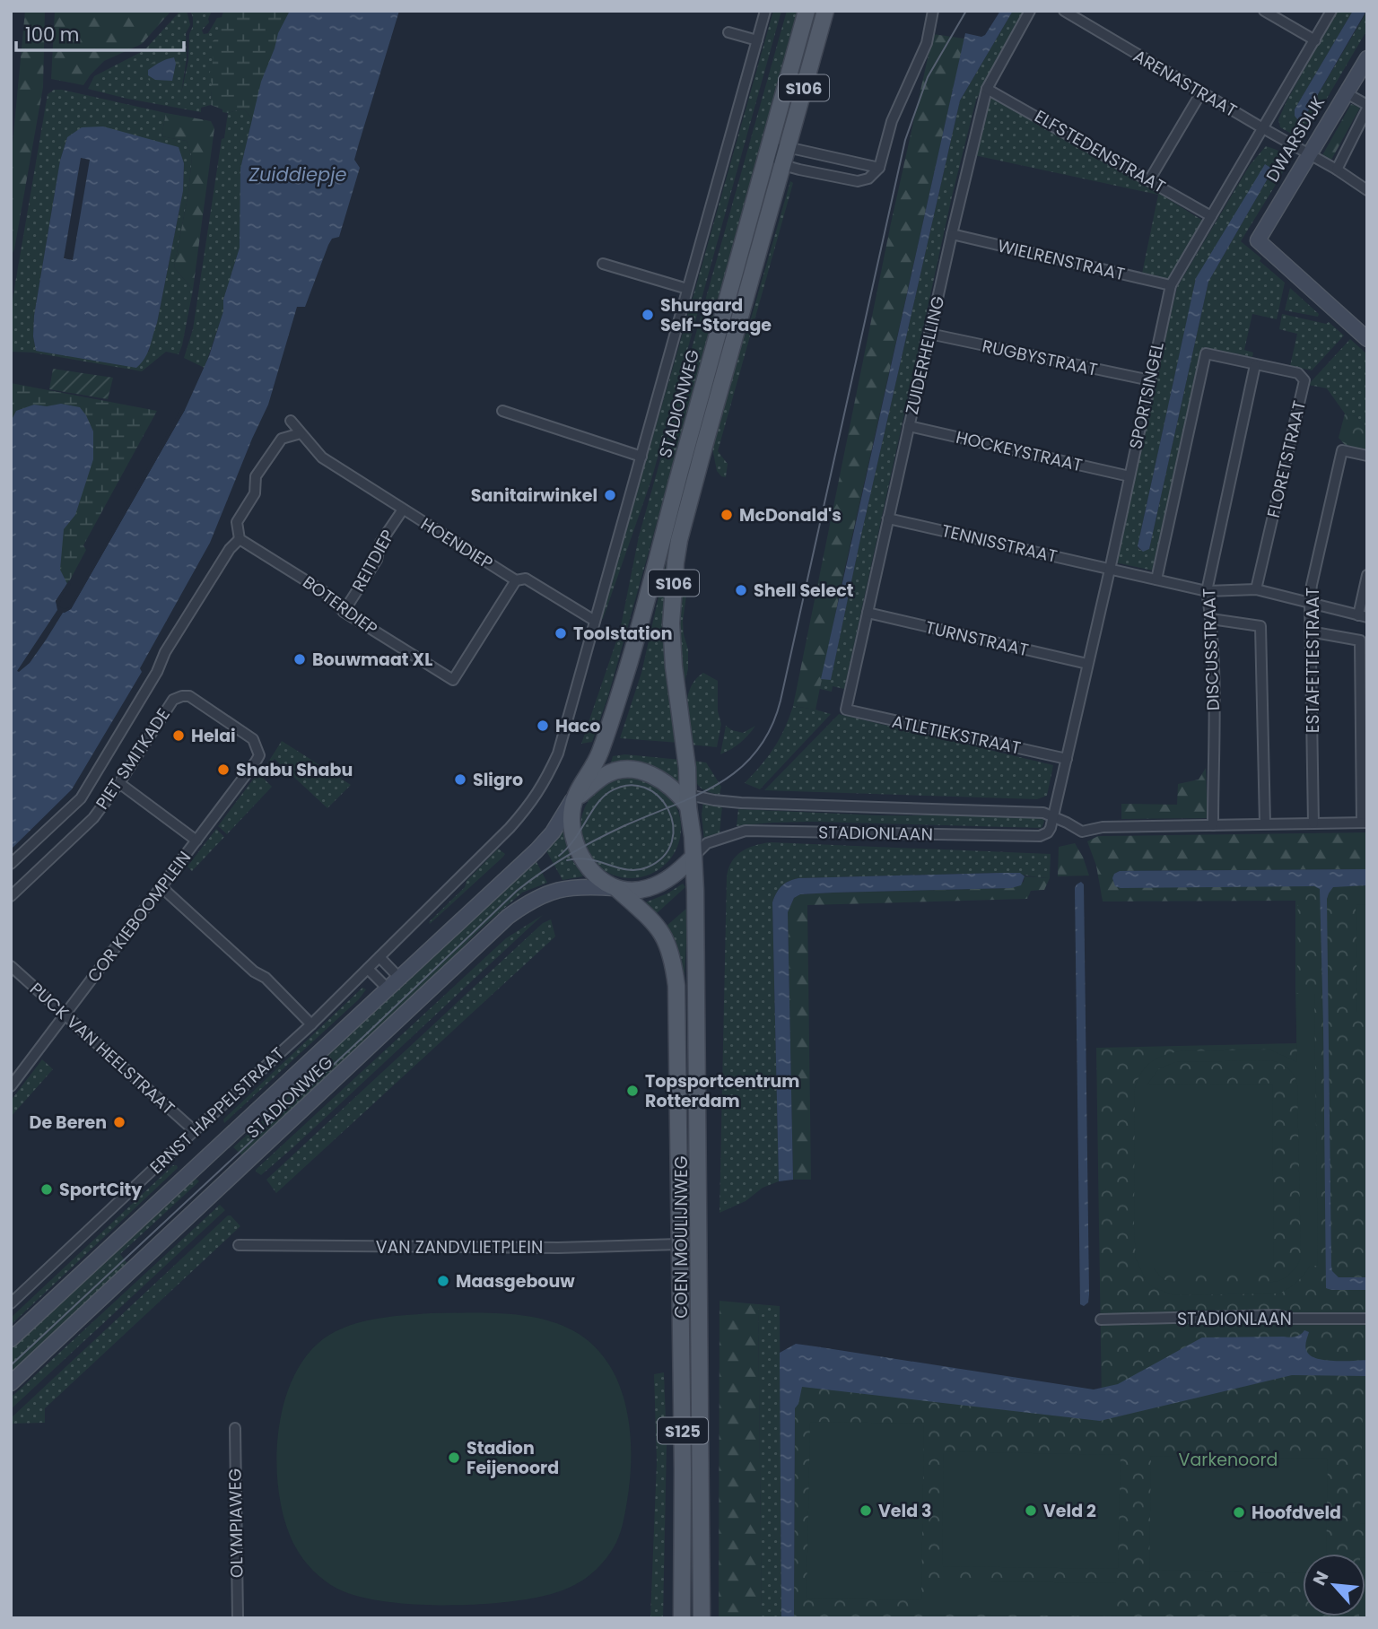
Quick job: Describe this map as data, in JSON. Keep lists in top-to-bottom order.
{
  "streets": {
    "main road": [
      "S106",
      "DWARSDIJK",
      "STADIONWEG",
      "COEN MOULIJNWEG",
      "S125"
    ],
    "street": [
      "ARENASTRAAT",
      "ELFSTEDENSTRAAT",
      "WIELRENSTRAAT",
      "ZUIDERHELLING",
      "RUGBYSTRAAT",
      "SPORTSINGEL",
      "HOCKEYSTRAAT",
      "FLORETSTRAAT",
      "HOENDIEP",
      "TENNISSTRAAT",
      "REITDIEP",
      "BOTERDIEP",
      "TURNSTRAAT",
      "DISCUSSTRAAT",
      "ESTAFETTESTRAAT",
      "ATLETIEKSTRAAT",
      "PIET SMITKADE",
      "STADIONLAAN",
      "COR KIEBOOMPLEIN",
      "PUCK VAN HEELSTRAAT",
      "ERNST HAPPELSTRAAT",
      "VAN ZANDVLIETPLEIN",
      "OLYMPIAWEG"
    ]
  },
  "crossings": [
    ["ARENASTRAAT", "DWARSDIJK"],
    ["ARENASTRAAT", "SPORTSINGEL"],
    ["ELFSTEDENSTRAAT", "ZUIDERHELLING"],
    ["ELFSTEDENSTRAAT", "SPORTSINGEL"],
    ["WIELRENSTRAAT", "ZUIDERHELLING"],
    ["WIELRENSTRAAT", "SPORTSINGEL"],
    ["ZUIDERHELLING", "RUGBYSTRAAT"],
    ["ZUIDERHELLING", "HOCKEYSTRAAT"],
    ["ZUIDERHELLING", "TENNISSTRAAT"],
    ["ZUIDERHELLING", "TURNSTRAAT"],
    ["ZUIDERHELLING", "ATLETIEKSTRAAT"],
    ["RUGBYSTRAAT", "SPORTSINGEL"],
    ["SPORTSINGEL", "HOCKEYSTRAAT"],
    ["SPORTSINGEL", "TENNISSTRAAT"],
    ["SPORTSINGEL", "TURNSTRAAT"],
    ["SPORTSINGEL", "ATLETIEKSTRAAT"],
    ["SPORTSINGEL", "STADIONLAAN"],
    ["STADIONWEG", "HOENDIEP"],
    ["STADIONWEG", "STADIONLAAN"],
    ["STADIONWEG", "ERNST HAPPELSTRAAT"],
    ["STADIONWEG", "COEN MOULIJNWEG"],
    ["FLORETSTRAAT", "TENNISSTRAAT"],
    ["FLORETSTRAAT", "DISCUSSTRAAT"],
    ["HOENDIEP", "REITDIEP"],
    ["HOENDIEP", "BOTERDIEP"],
    ["TENNISSTRAAT", "DISCUSSTRAAT"],
    ["TENNISSTRAAT", "ESTAFETTESTRAAT"],
    ["REITDIEP", "BOTERDIEP"],
    ["BOTERDIEP", "PIET SMITKADE"],
    ["DISCUSSTRAAT", "STADIONLAAN"],
    ["ESTAFETTESTRAAT", "STADIONLAAN"],
    ["PIET SMITKADE", "COR KIEBOOMPLEIN"],
    ["STADIONLAAN", "COEN MOULIJNWEG"],
    ["COR KIEBOOMPLEIN", "PUCK VAN HEELSTRAAT"],
    ["PUCK VAN HEELSTRAAT", "ERNST HAPPELSTRAAT"],
    ["COEN MOULIJNWEG", "VAN ZANDVLIETPLEIN"]
  ],
  "water": ["Zuiddiepje"],
  "parks": ["Varkenoord"],
  "places": [
    "Shurgard Self-Storage",
    "Sanitairwinkel",
    "McDonald's",
    "Shell Select",
    "Toolstation",
    "Bouwmaat XL",
    "Haco",
    "Helai",
    "Shabu Shabu",
    "Sligro",
    "Topsportcentrum Rotterdam",
    "De Beren",
    "SportCity",
    "Maasgebouw",
    "Stadion Feijenoord",
    "Veld 3",
    "Veld 2",
    "Hoofdveld"
  ],
  "scale_bar": "100 m",
  "north": "top left"
}
